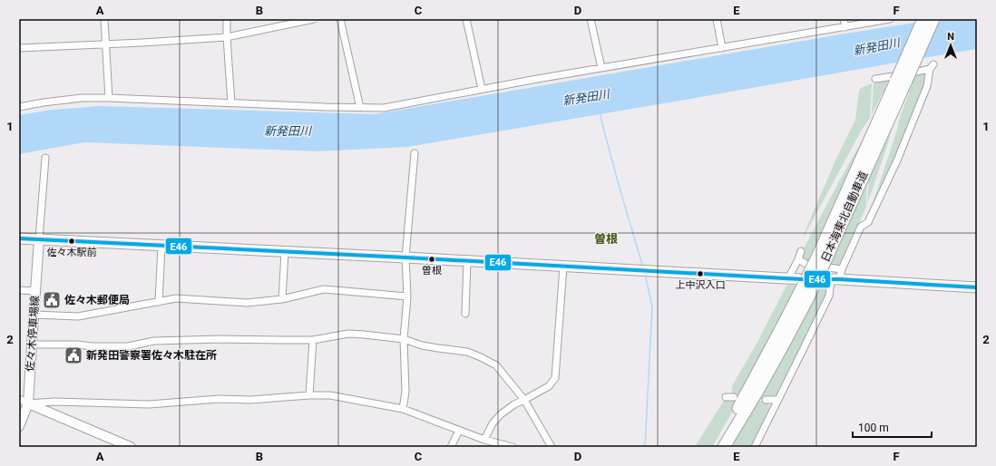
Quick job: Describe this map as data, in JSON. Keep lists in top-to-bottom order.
{
  "streets": {
    "highway": ["日本海東北自動車道"],
    "main road": ["佐々木停車場線"]
  },
  "districts": ["曽根"],
  "water": ["新発田川"],
  "places": {
    "other": ["佐々木駅前", "曽根", "上中沢入口"],
    "public building": ["佐々木郵便局", "新発田警察署佐々木駐在所"]
  },
  "lines": ["transit line E46"],
  "scale_bar": "100 m",
  "north": "top",
  "grid": {
    "columns": [
      "A",
      "B",
      "C",
      "D",
      "E",
      "F"
    ],
    "rows": ["1", "2"]
  }
}
